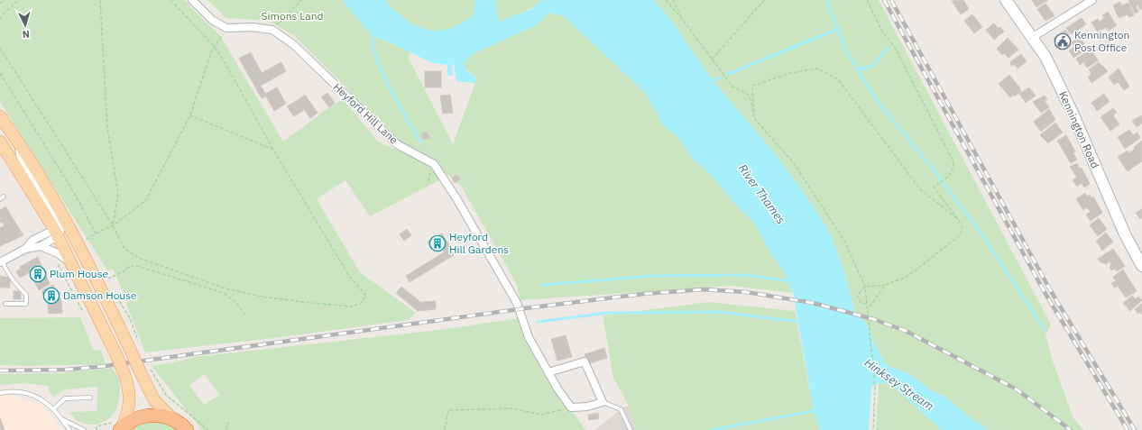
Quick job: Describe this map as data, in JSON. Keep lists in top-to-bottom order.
{
  "streets": {
    "street": ["Heyford Hill Lane", "Kennington Road"]
  },
  "water": ["River Thames", "Hinksey Stream"],
  "parks": ["Simons Land"],
  "places": {
    "public building": ["Kennington Post Office"],
    "building": ["Heyford Hill Gardens", "Plum House", "Damson House"]
  },
  "north": "bottom"
}
